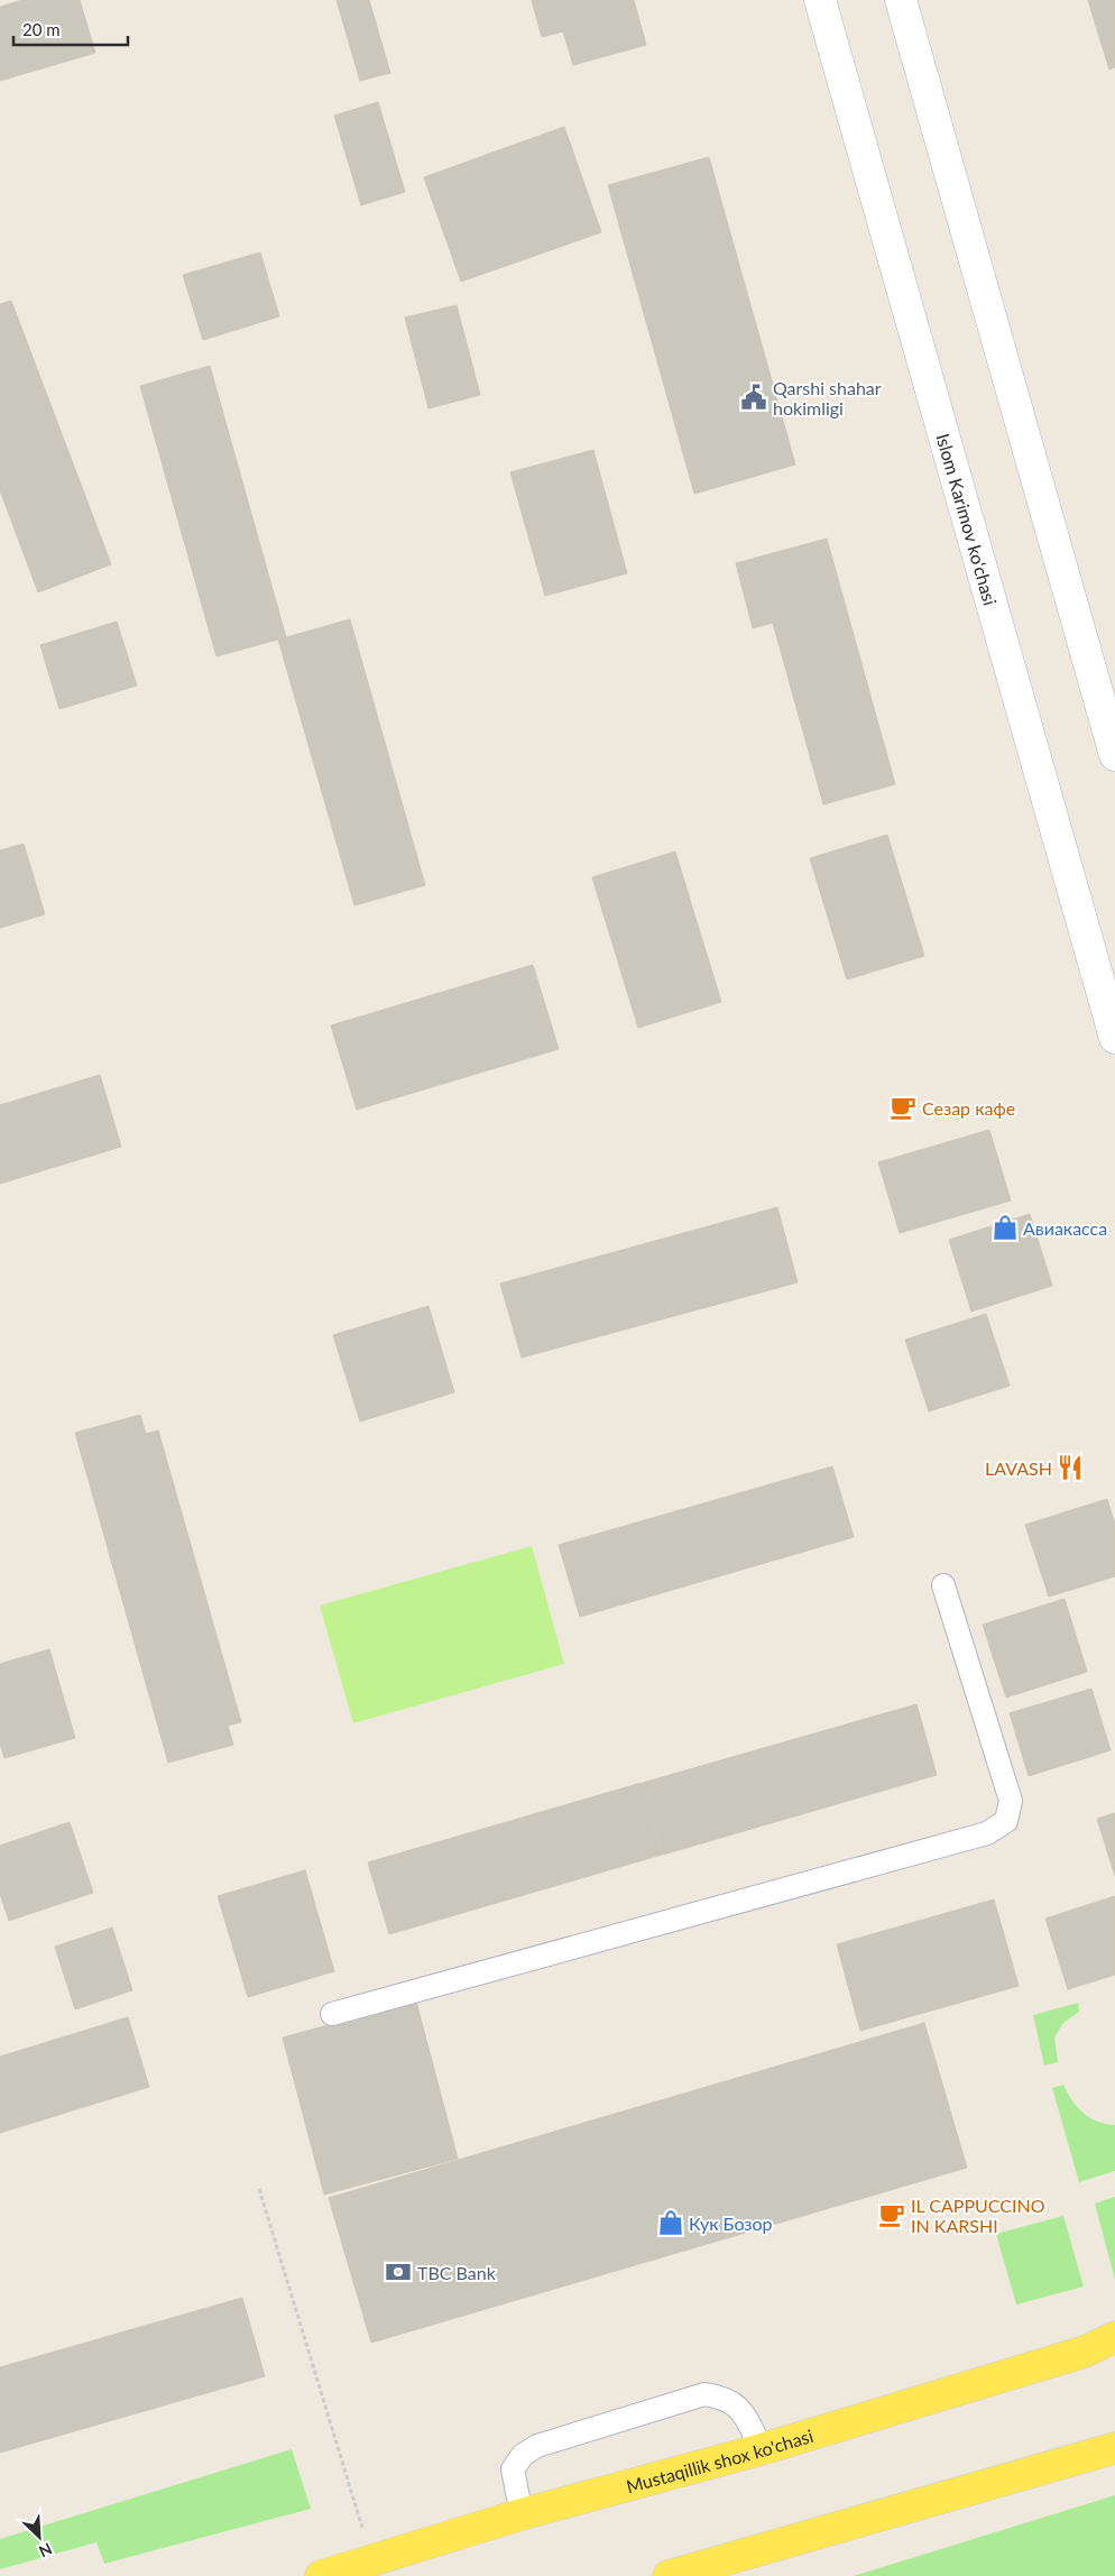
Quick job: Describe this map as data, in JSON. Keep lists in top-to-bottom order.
{
  "streets": {
    "main road": ["Islom Karimov ko‘chasi", "Mustaqillik shox ko'chasi"]
  },
  "places": {
    "public building": ["Qarshi shahar hokimligi"],
    "cafe": ["Сезар кафе", "IL CAPPUCCINO IN KARSHI"],
    "shop": ["Авиакасса", "Кук Бозор"],
    "restaurant": ["LAVASH"],
    "bank": ["TBC Bank"]
  },
  "scale_bar": "20 m",
  "north": "bottom right"
}
